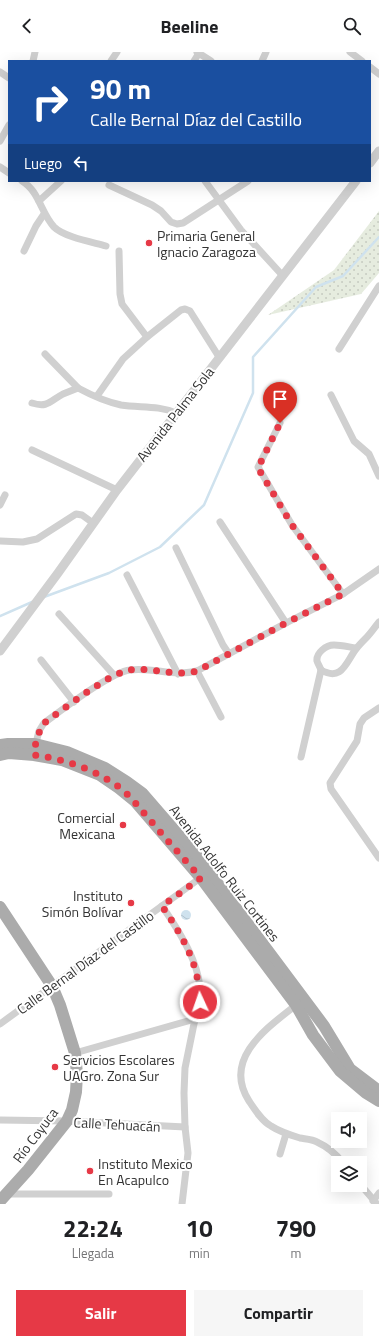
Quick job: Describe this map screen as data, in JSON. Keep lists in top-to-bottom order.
{
  "streets": {
    "main road": ["Avenida Adolfo Ruiz Cortines", "Río Coyuca"],
    "street": ["Avenida Palma Sola", "Calle Bernal Díaz del Castillo", "Calle Tehuacán"]
  },
  "crossings": [
    ["Avenida Adolfo Ruiz Cortines", "Calle Bernal Díaz del Castillo"],
    ["Calle Bernal Díaz del Castillo", "Río Coyuca"],
    ["Calle Tehuacán", "Río Coyuca"]
  ],
  "places": [
    "Primaria General Ignacio Zaragoza",
    "Comercial Mexicana",
    "Instituto Simón Bolívar",
    "Servicios Escolares UAGro. Zona Sur",
    "Instituto Mexico En Acapulco"
  ],
  "page": {
    "header": "Beeline",
    "turn": ["90 m", "Calle Bernal Díaz del Castillo"],
    "then": "Luego",
    "eta": [
      "22:24",
      "Llegada",
      "10",
      "min",
      "790",
      "m"
    ],
    "buttons": ["Salir", "Compartir"]
  }
}
